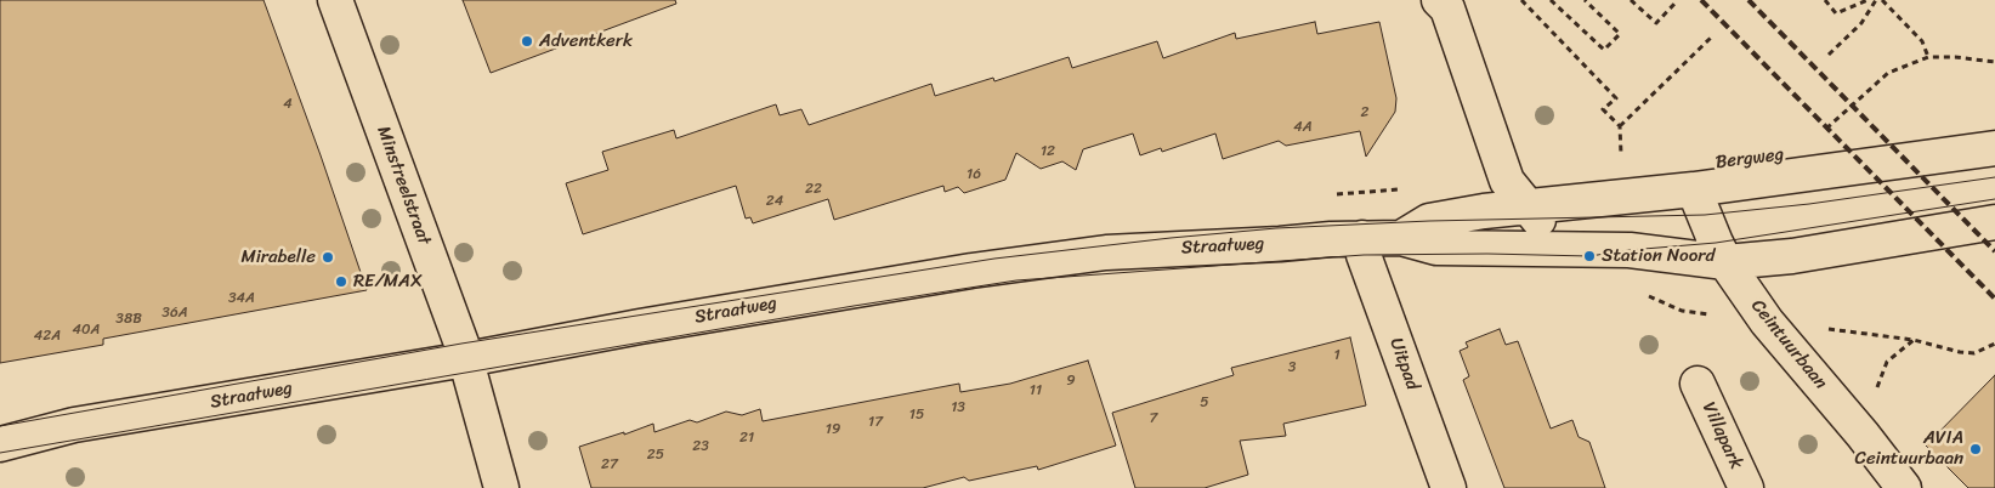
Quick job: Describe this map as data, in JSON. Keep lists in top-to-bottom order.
{
  "streets": {
    "street": [
      "Bergweg",
      "Minstreelstraat",
      "Straatweg",
      "Ceintuurbaan",
      "Uitpad",
      "Villapark"
    ]
  },
  "crossings": [
    ["Bergweg", "Ceintuurbaan"],
    ["Minstreelstraat", "Straatweg"],
    ["Straatweg", "Ceintuurbaan"],
    ["Straatweg", "Uitpad"]
  ],
  "places": [
    "Adventkerk",
    "Station Noord",
    "Mirabelle",
    "RE/MAX",
    "AVIA Ceintuurbaan"
  ],
  "house_numbers": [
    "4",
    "2",
    "4A",
    "12",
    "16",
    "22",
    "24",
    "34A",
    "36A",
    "38B",
    "40A",
    "42A",
    "1",
    "3",
    "9",
    "11",
    "5",
    "13",
    "15",
    "7",
    "17",
    "19",
    "21",
    "23",
    "25",
    "27"
  ]
}
